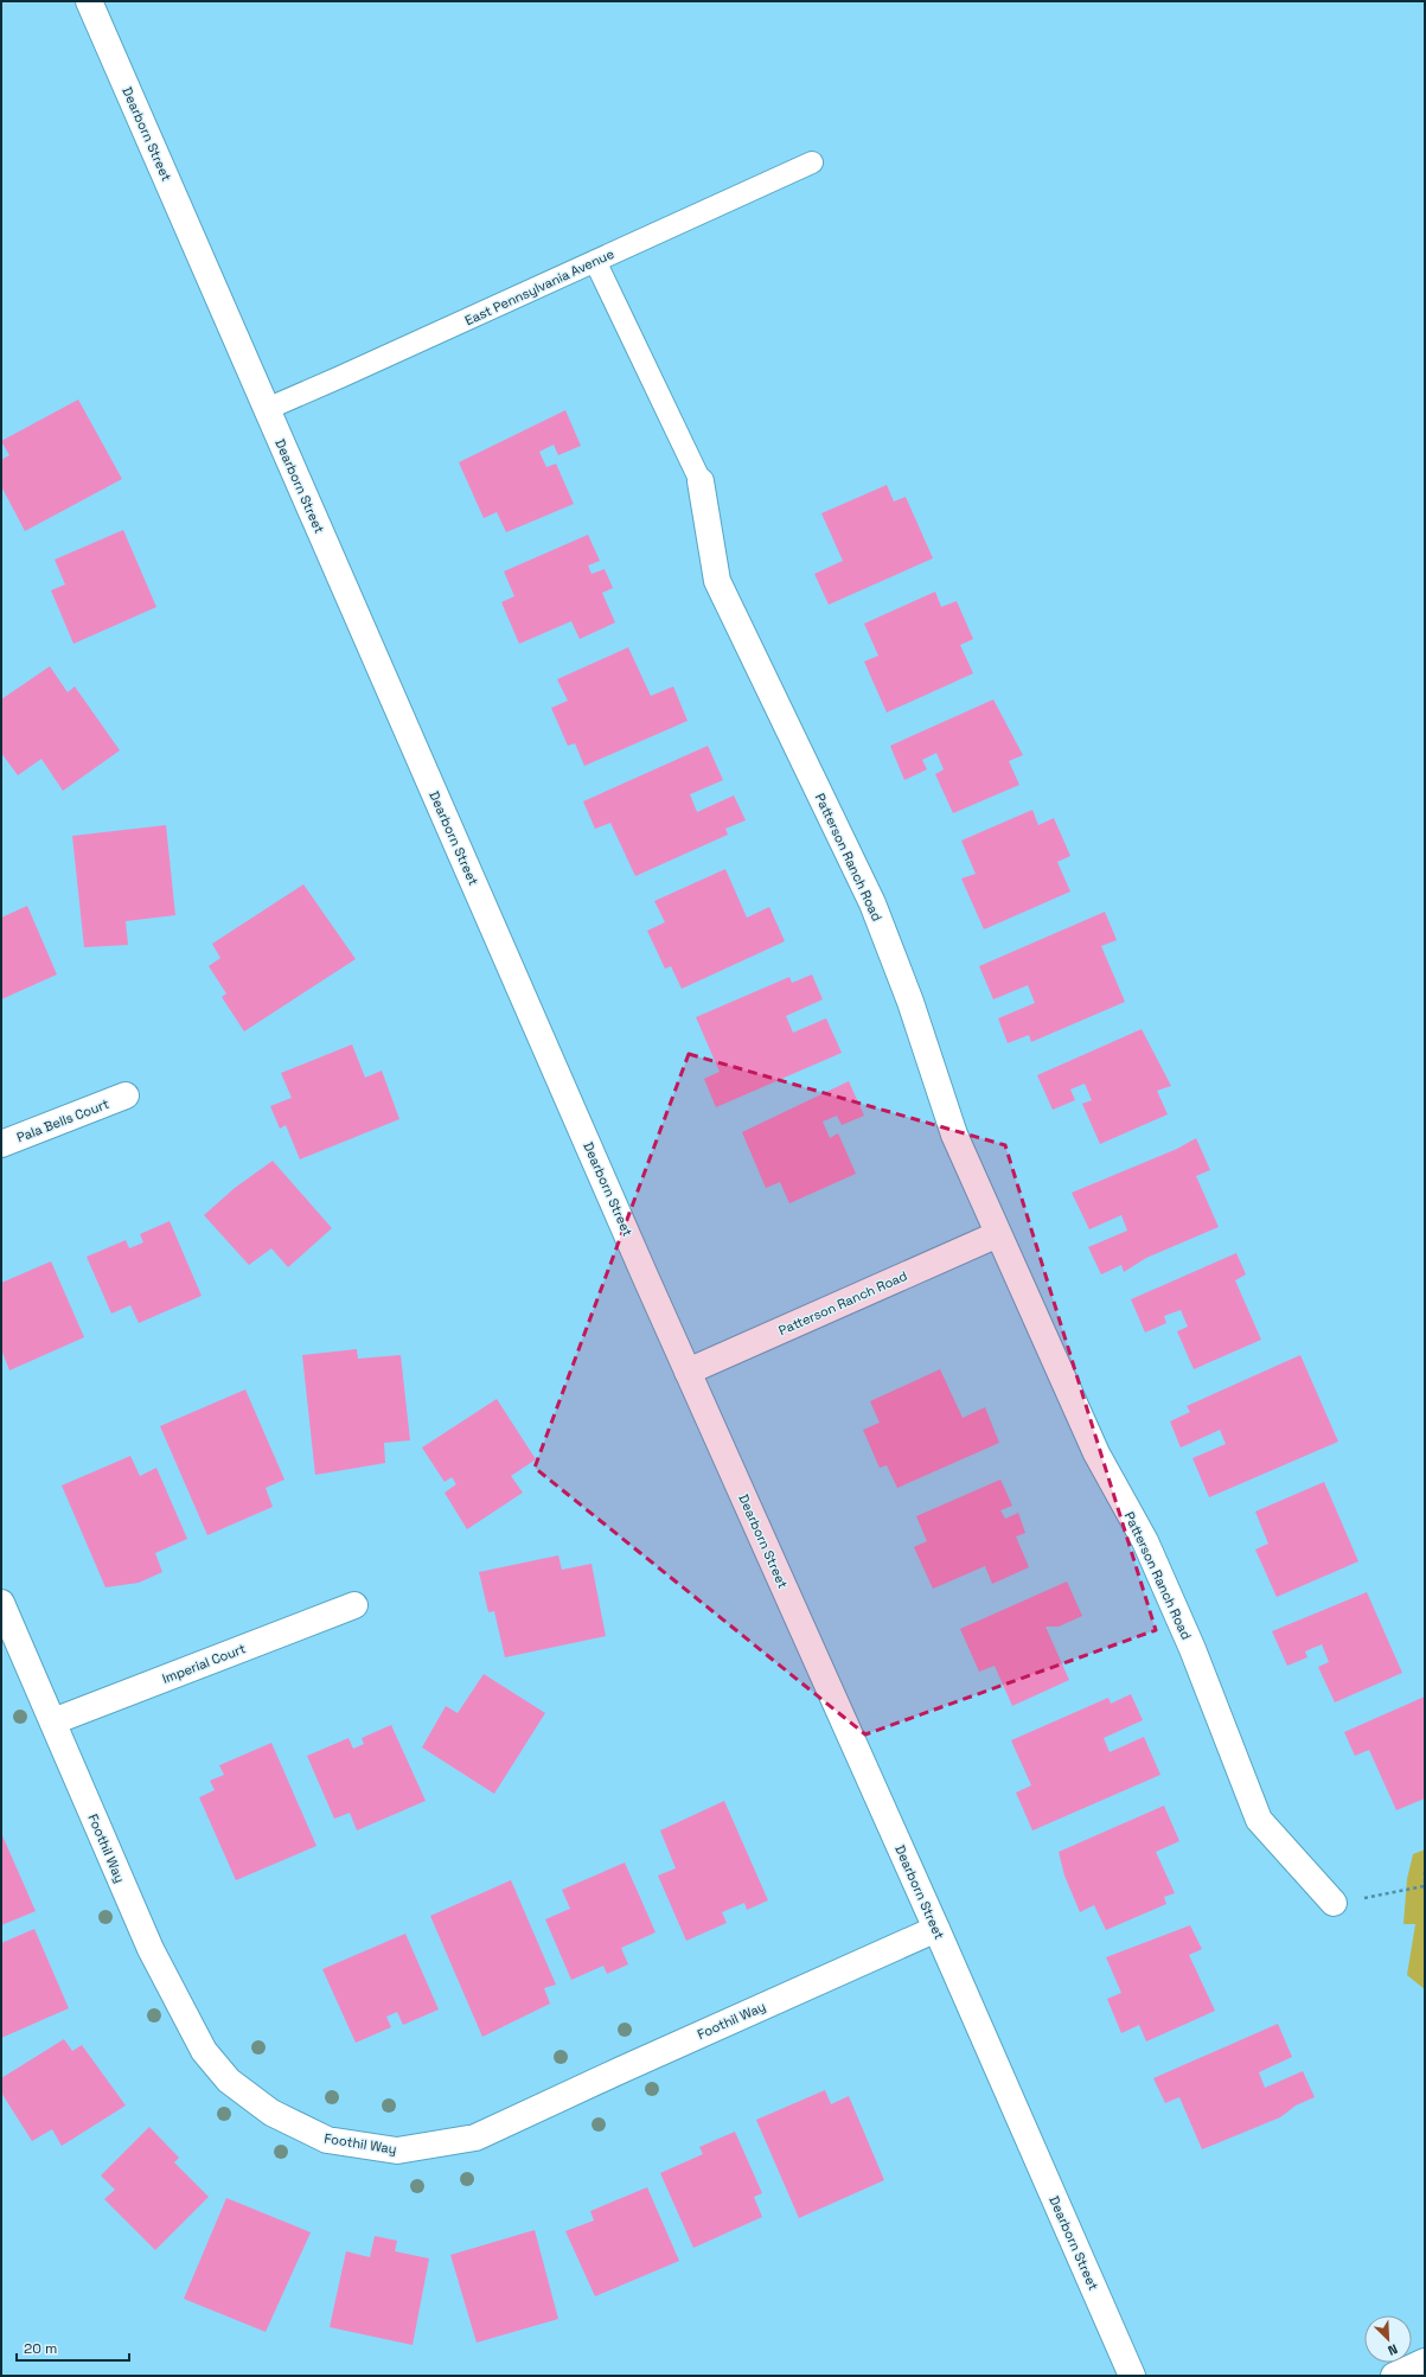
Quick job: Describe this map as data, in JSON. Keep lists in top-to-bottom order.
{
  "streets": {
    "street": [
      "Dearborn Street",
      "Patterson Ranch Road",
      "Pala Bells Court",
      "Imperial Court",
      "Foothil Way"
    ],
    "lane": ["East Pennsylvania Avenue"]
  },
  "crossings": [
    ["Dearborn Street", "East Pennsylvania Avenue"],
    ["Dearborn Street", "Patterson Ranch Road"],
    ["Dearborn Street", "Foothil Way"],
    ["Imperial Court", "Foothil Way"]
  ],
  "scale_bar": "20 m",
  "north": "bottom right"
}
